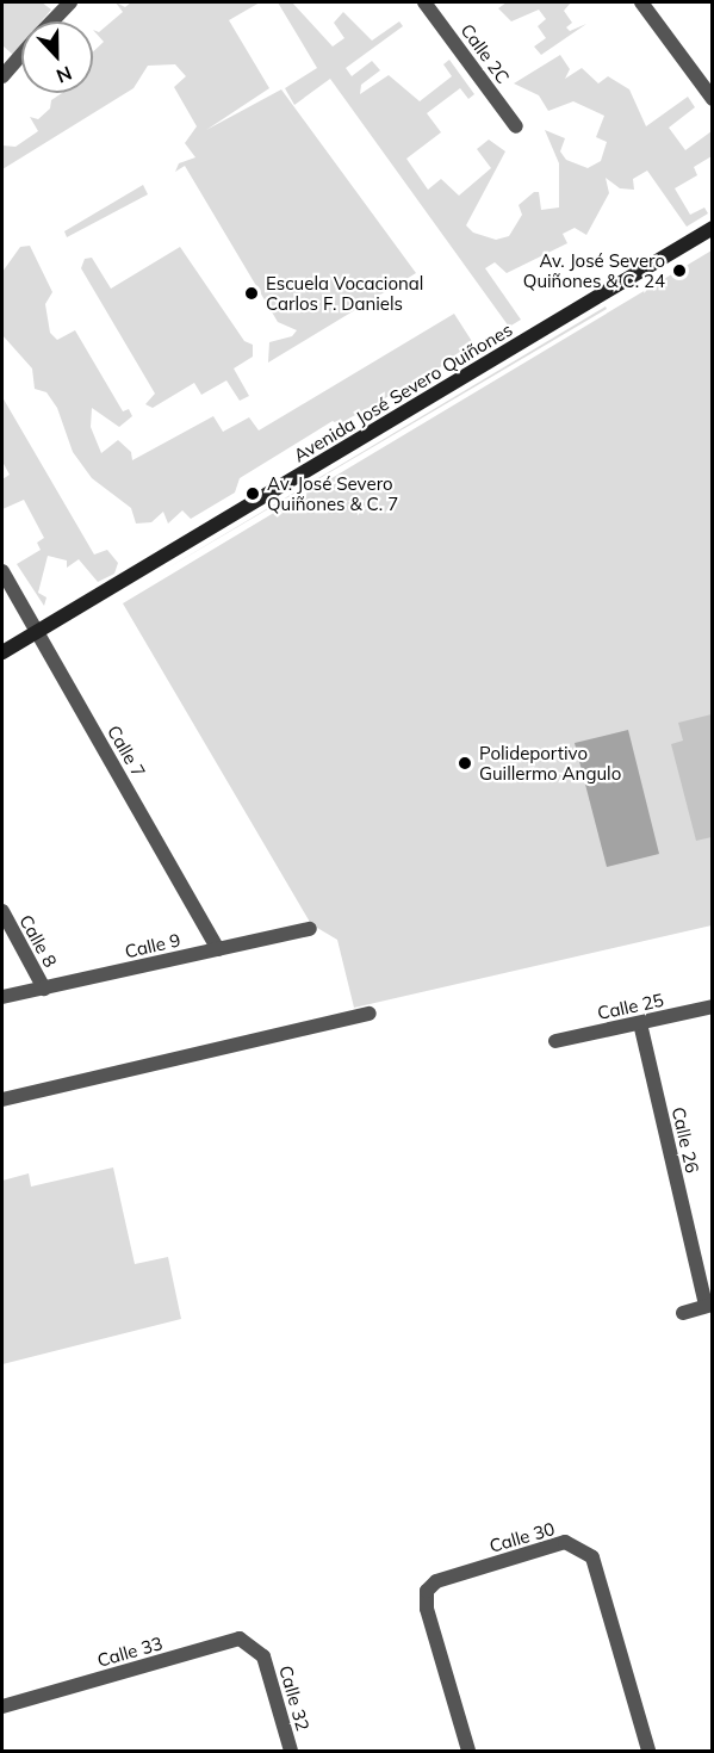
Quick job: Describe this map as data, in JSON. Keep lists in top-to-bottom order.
{
  "streets": {
    "street": [
      "Calle 2C",
      "Avenida José Severo Quiñones",
      "Calle 7",
      "Calle 8",
      "Calle 9",
      "Calle 25",
      "Calle 26",
      "Calle 30",
      "Calle 33",
      "Calle 32"
    ]
  },
  "crossings": [
    ["Avenida José Severo Quiñones", "Calle 7"],
    ["Calle 7", "Calle 9"],
    ["Calle 8", "Calle 9"],
    ["Calle 25", "Calle 26"],
    ["Calle 33", "Calle 32"]
  ],
  "places": [
    "Av. José Severo Quiñones & C. 24",
    "Escuela Vocacional Carlos F. Daniels",
    "Av. José Severo Quiñones & C. 7",
    "Polideportivo Guillermo Angulo"
  ],
  "north": "bottom"
}
